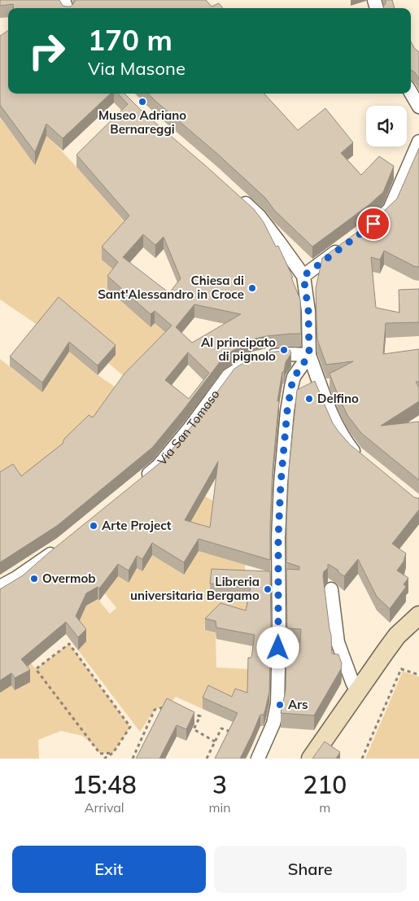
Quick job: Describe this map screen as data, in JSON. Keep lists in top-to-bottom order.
{
  "streets": {
    "street": ["Via San Tomaso"]
  },
  "places": [
    "Museo Adriano Bernareggi",
    "Chiesa di Sant'Alessandro in Croce",
    "Al principato di pignolo",
    "Delfino",
    "Arte Project",
    "Overmob",
    "Libreria universitaria Bergamo",
    "Ars"
  ],
  "page": {
    "turn": ["170 m", "Via Masone"],
    "eta": [
      "15:48",
      "Arrival",
      "3",
      "min",
      "210",
      "m"
    ],
    "buttons": ["Exit", "Share"]
  }
}
